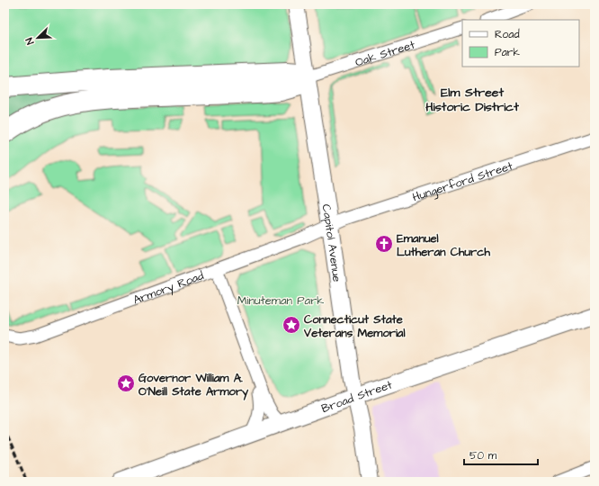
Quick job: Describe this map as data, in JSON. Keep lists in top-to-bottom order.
{
  "streets": {
    "main road": ["Capitol Avenue", "Broad Street"],
    "street": ["Oak Street", "Hungerford Street", "Armory Road"]
  },
  "crossings": [
    ["Oak Street", "Capitol Avenue"],
    ["Hungerford Street", "Capitol Avenue"],
    ["Hungerford Street", "Armory Road"],
    ["Capitol Avenue", "Armory Road"],
    ["Capitol Avenue", "Broad Street"]
  ],
  "districts": ["Elm Street Historic District"],
  "parks": ["Minuteman Park"],
  "places": {
    "church": ["Emanuel Lutheran Church"],
    "place": ["Connecticut State Veterans Memorial", "Governor William A. O'Neill State Armory"]
  },
  "legend": ["Road", "Park"],
  "scale_bar": "50 m",
  "north": "bottom left"
}
